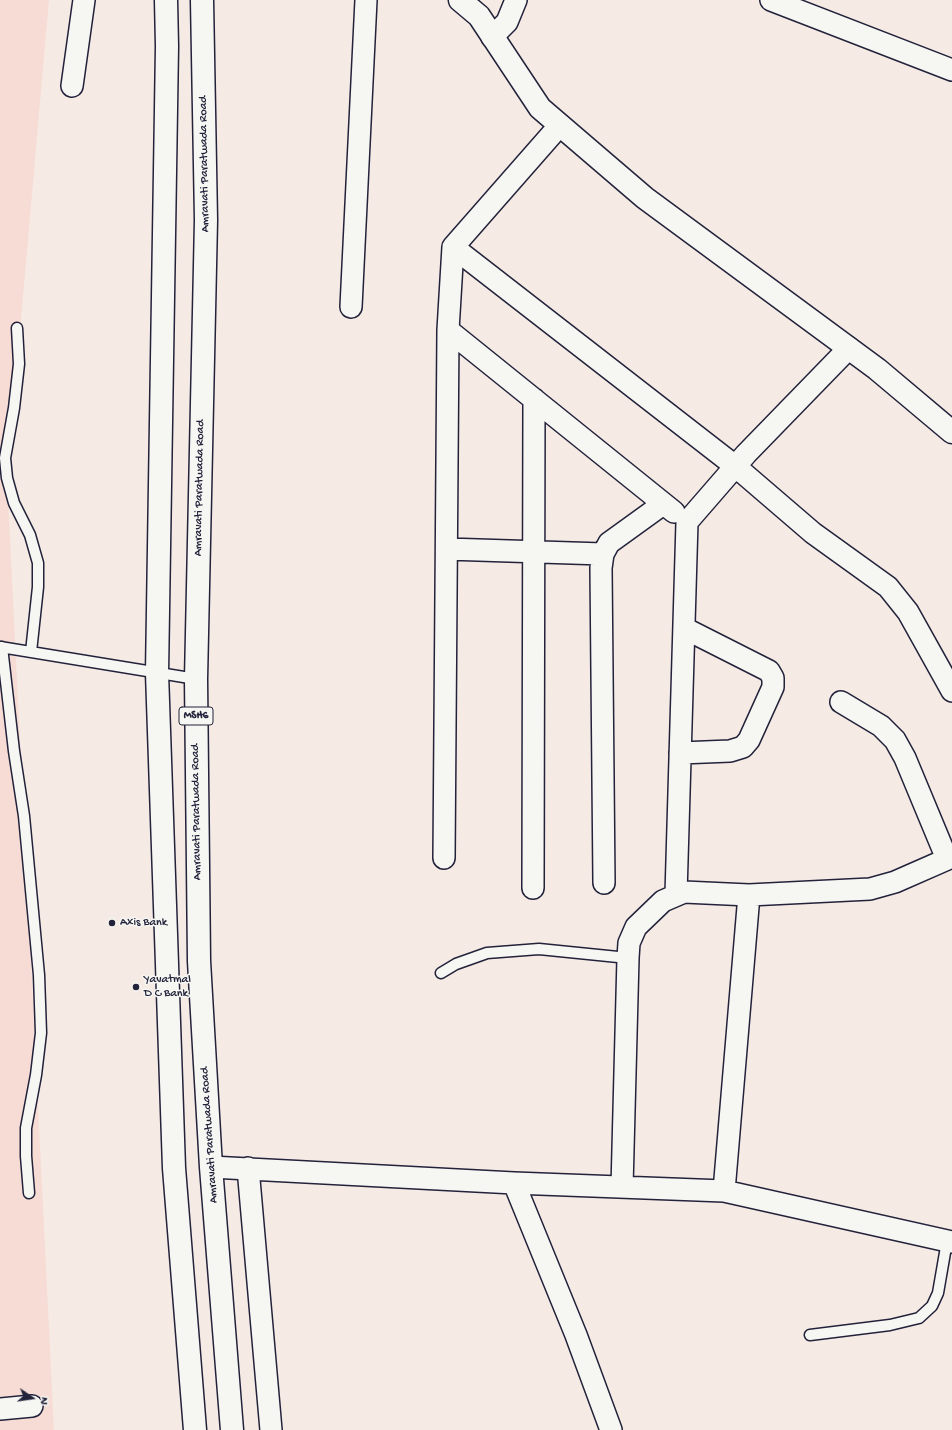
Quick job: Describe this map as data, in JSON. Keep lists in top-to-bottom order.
{
  "streets": {
    "main road": ["Amravati Paratwada Road", "MSH6"]
  },
  "places": ["Axis Bank", "Yavatmal D C Bank"],
  "north": "right"
}
